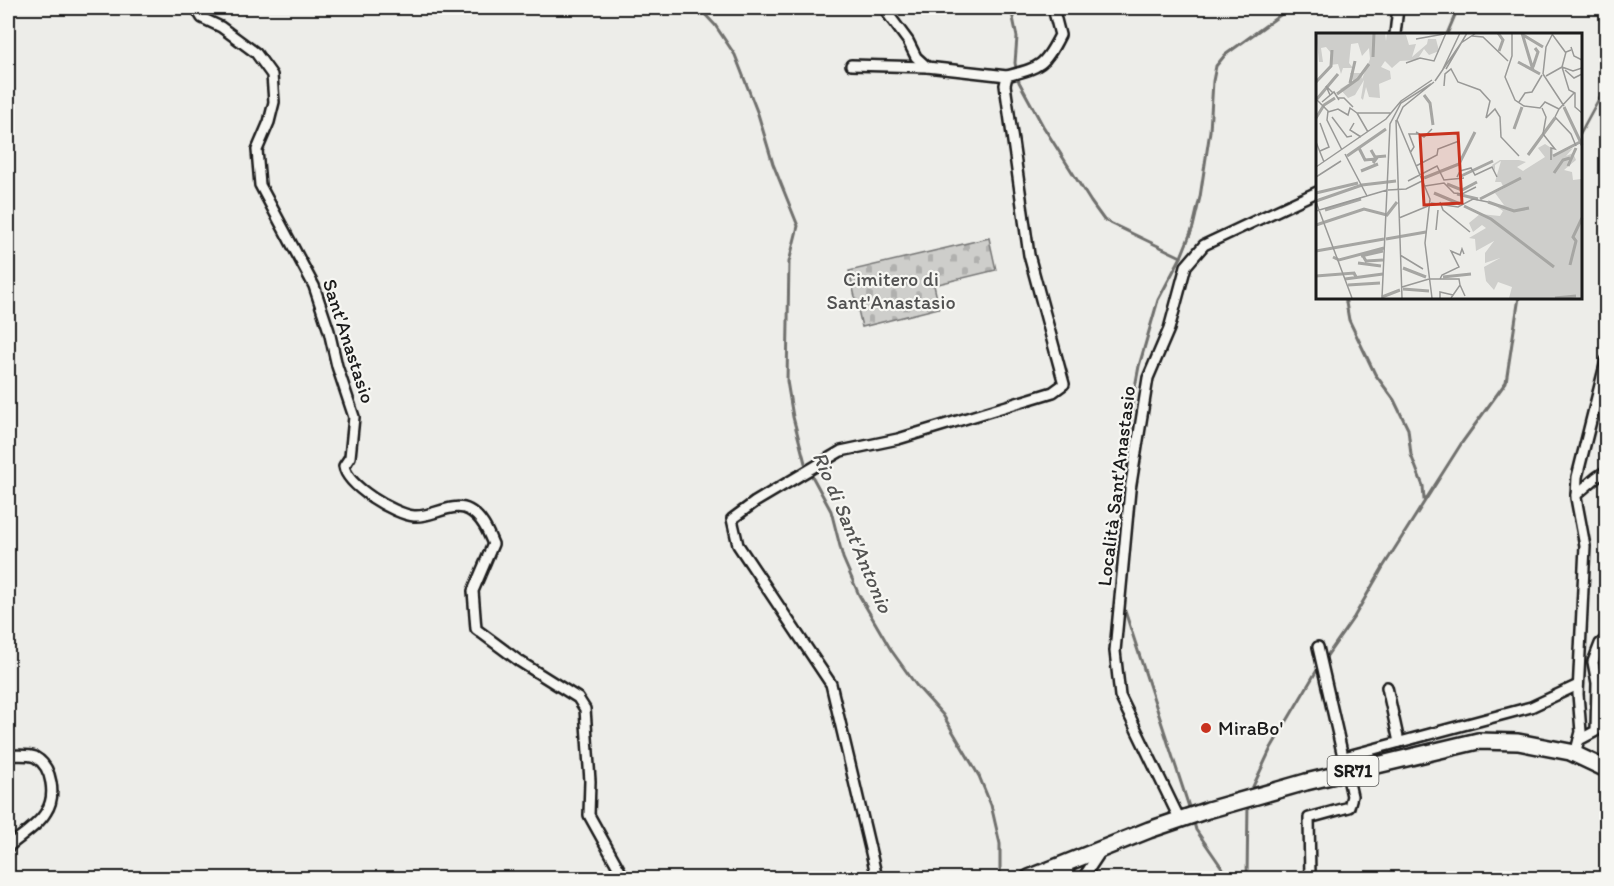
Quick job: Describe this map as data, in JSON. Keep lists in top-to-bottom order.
{
  "streets": {
    "main road": ["SR71"],
    "street": ["Sant'Anastasio", "Località Sant'Anastasio"]
  },
  "crossings": [
    ["Località Sant'Anastasio", "SR71"]
  ],
  "water": ["Rio di Sant'Antonio"],
  "parks": ["Cimitero di Sant'Anastasio"],
  "places": ["MiraBo'"]
}
